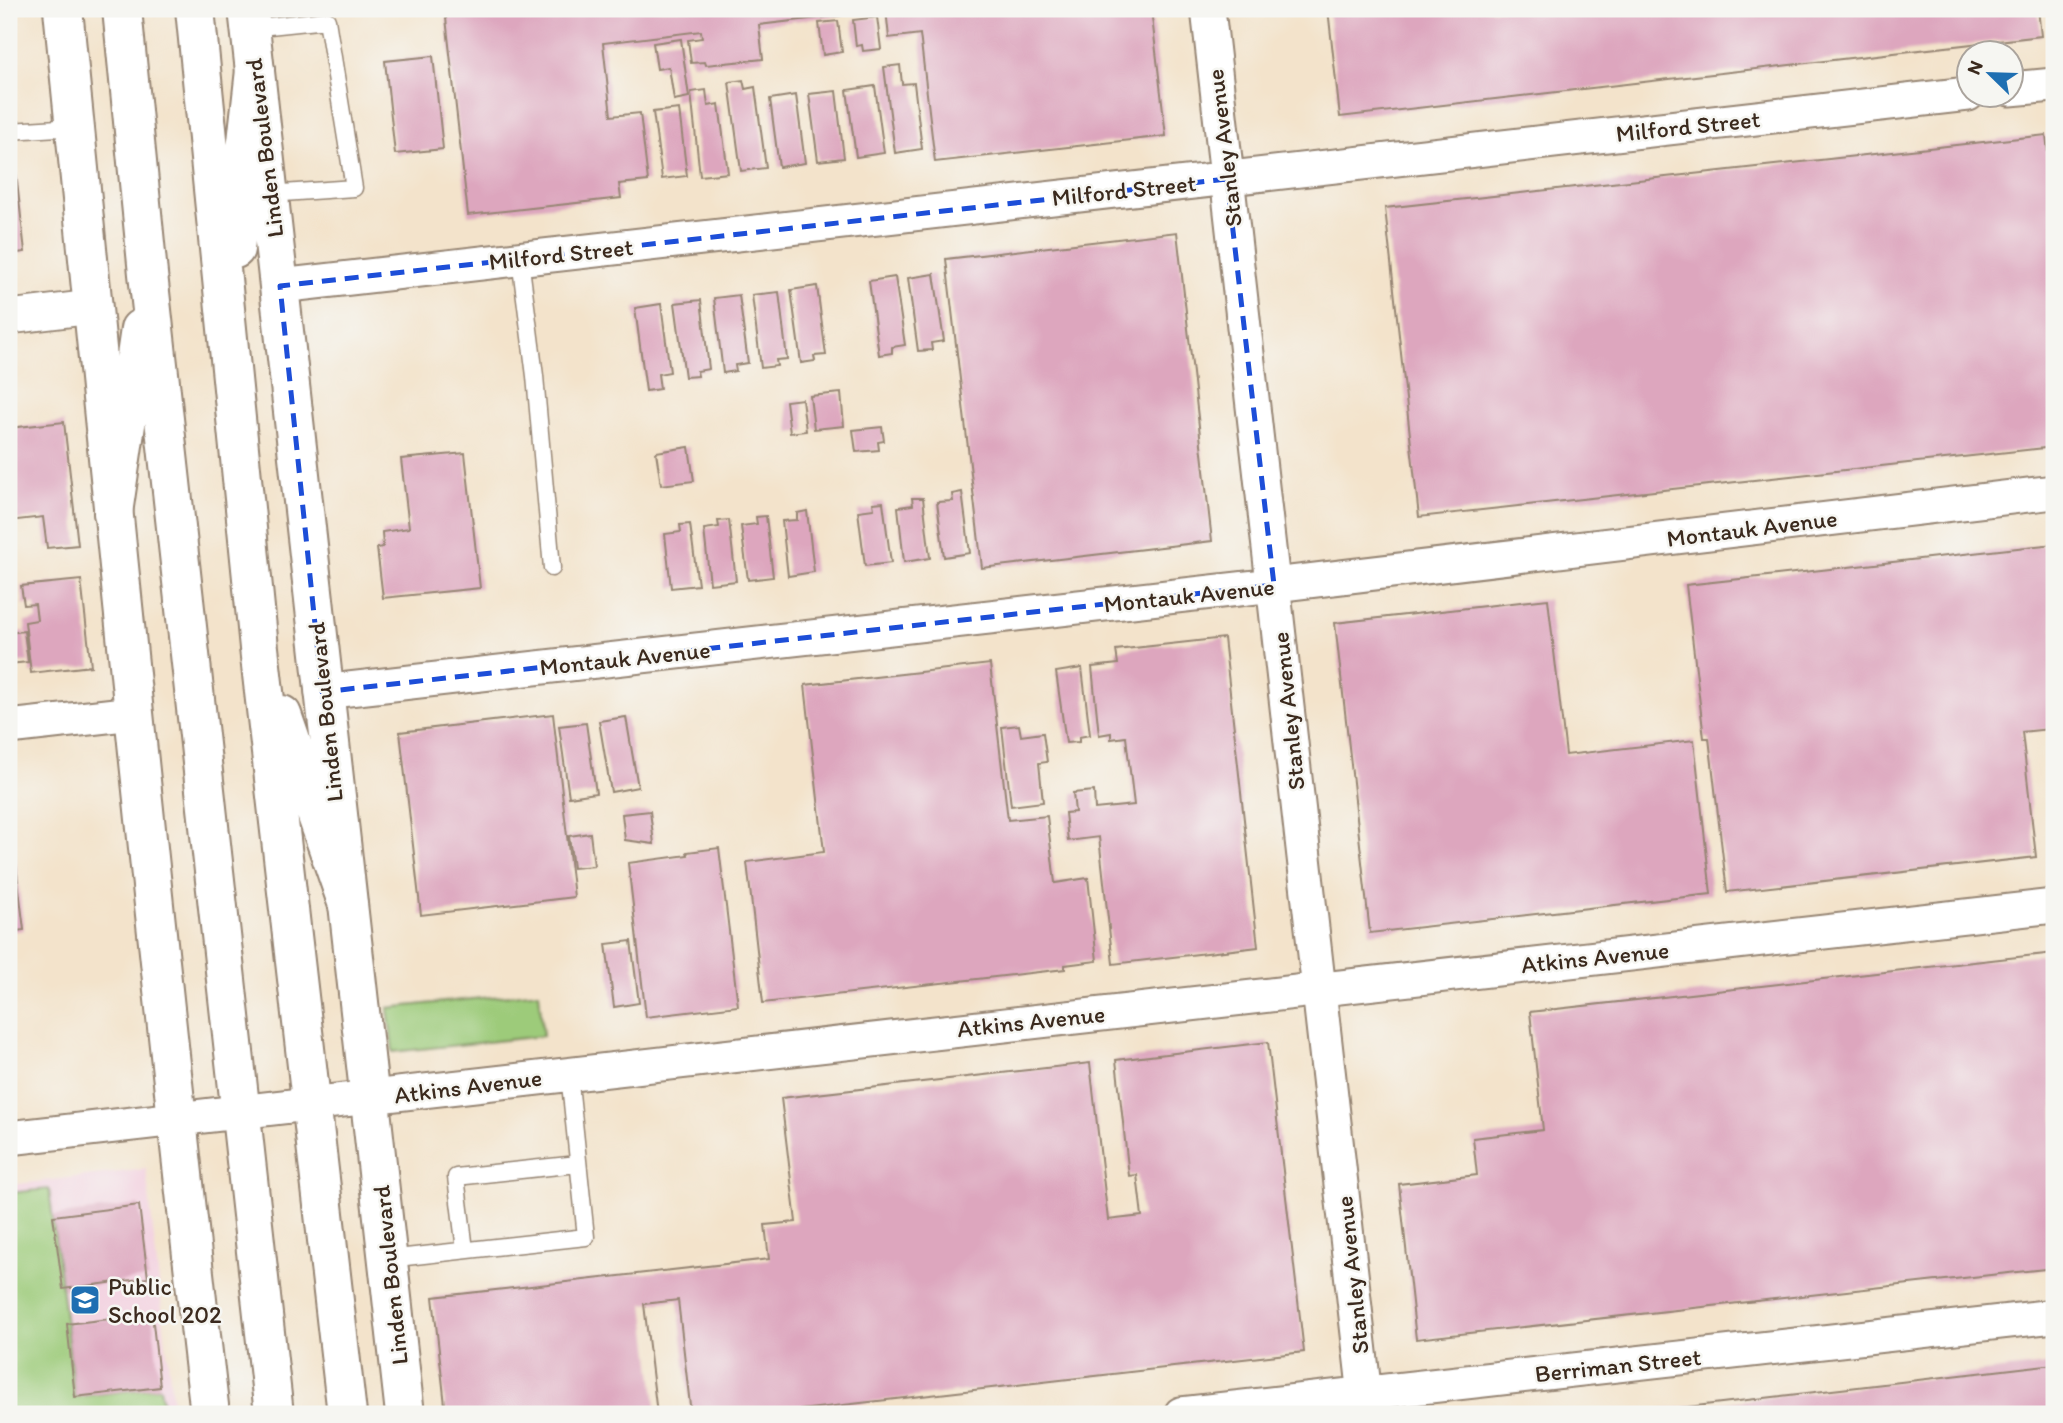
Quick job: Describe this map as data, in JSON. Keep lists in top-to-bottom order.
{
  "streets": {
    "main road": ["Linden Boulevard"],
    "street": [
      "Milford Street",
      "Stanley Avenue",
      "Montauk Avenue",
      "Atkins Avenue",
      "Berriman Street"
    ]
  },
  "crossings": [
    ["Milford Street", "Linden Boulevard"],
    ["Milford Street", "Stanley Avenue"],
    ["Linden Boulevard", "Montauk Avenue"],
    ["Linden Boulevard", "Atkins Avenue"],
    ["Stanley Avenue", "Montauk Avenue"],
    ["Stanley Avenue", "Atkins Avenue"],
    ["Stanley Avenue", "Berriman Street"]
  ],
  "places": {
    "school or university": ["Public School 202"]
  },
  "north": "top left"
}
